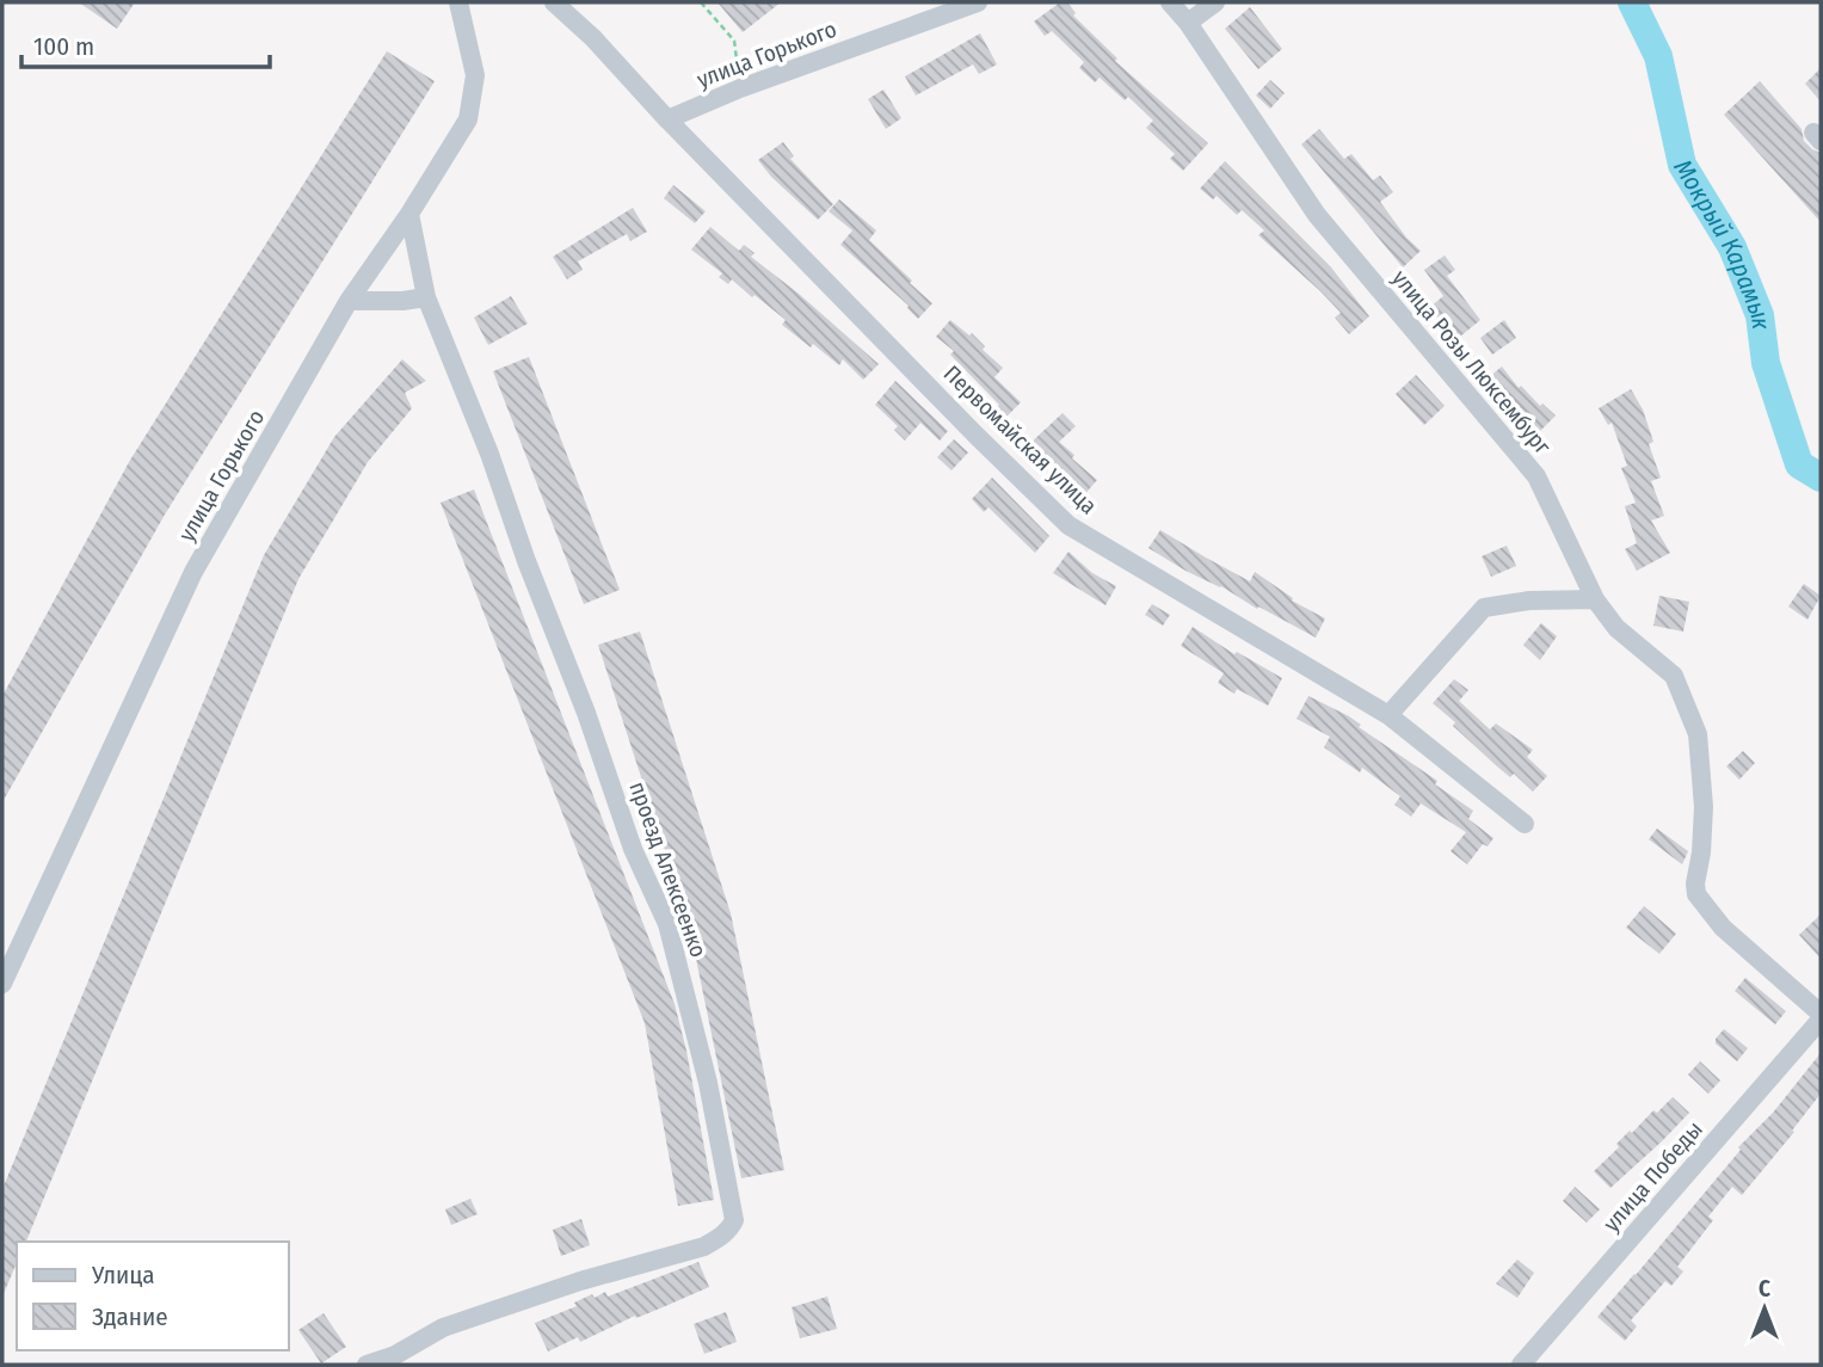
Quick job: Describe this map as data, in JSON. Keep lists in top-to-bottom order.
{
  "streets": {
    "street": [
      "улица Горького",
      "улица Розы Люксембург",
      "Первомайская улица",
      "проезд Алексеенко",
      "улица Победы"
    ]
  },
  "crossings": [
    ["улица Горького", "Первомайская улица"],
    ["улица Горького", "проезд Алексеенко"]
  ],
  "water": ["Мокрый Карамык"],
  "legend": ["Улица", "Здание"],
  "scale_bar": "100 m",
  "north": "top"
}
